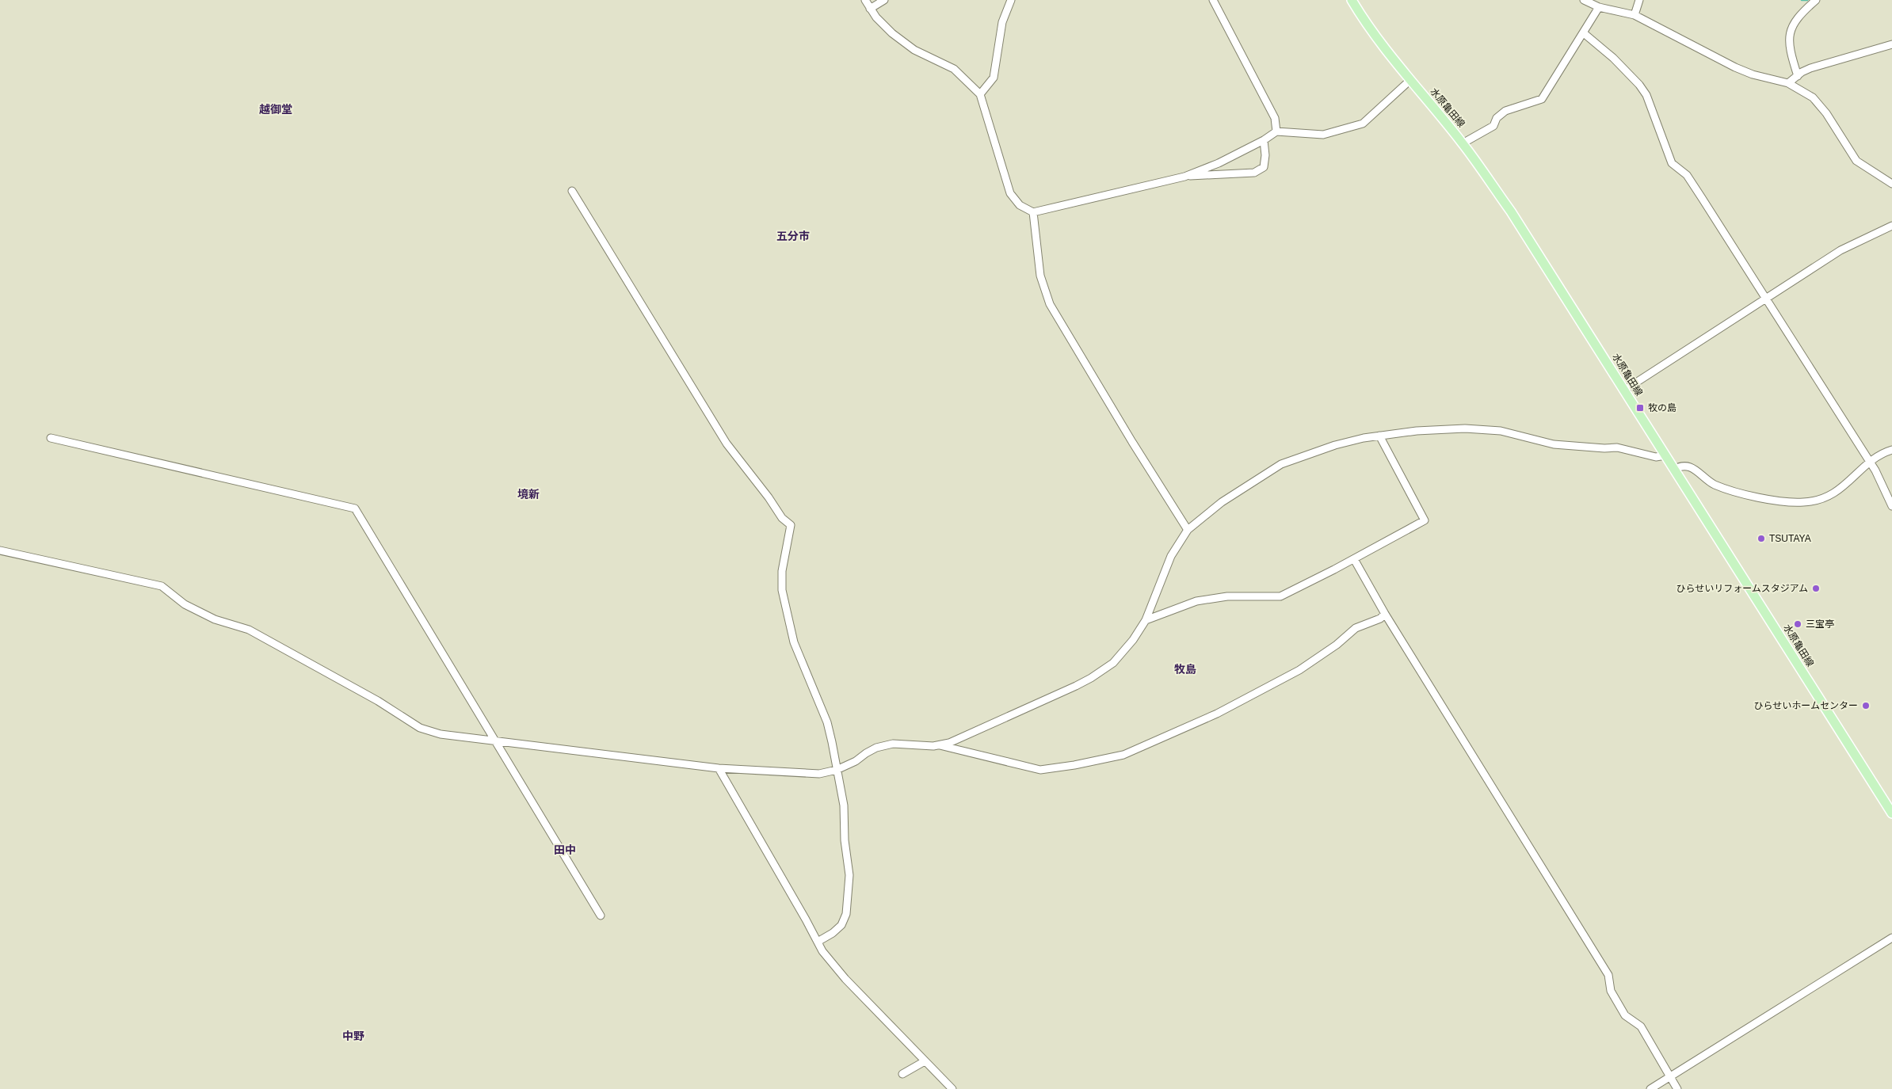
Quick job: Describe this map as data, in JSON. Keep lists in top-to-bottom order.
{
  "streets": {
    "main road": ["水原亀田線"]
  },
  "districts": [
    "越御堂",
    "五分市",
    "境新",
    "牧島",
    "田中",
    "中野"
  ],
  "places": {
    "transit": ["牧の島"],
    "other": [
      "TSUTAYA",
      "ひらせいリフォームスタジアム",
      "三宝亭",
      "ひらせいホームセンター"
    ]
  }
}
